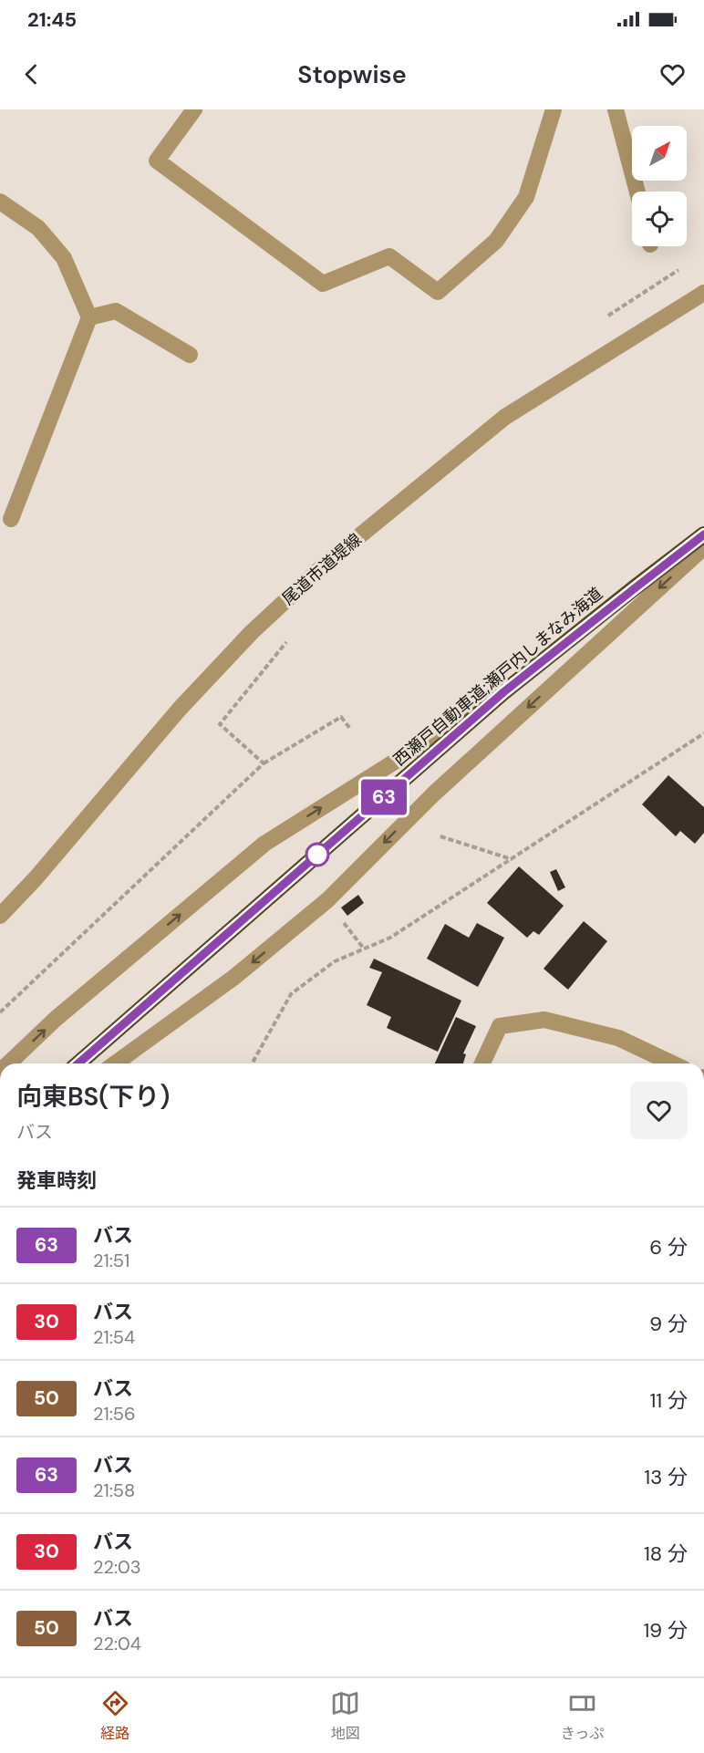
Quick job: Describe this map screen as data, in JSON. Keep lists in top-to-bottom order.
{
  "streets": {
    "highway": ["西瀬戸自動車道;瀬戸内しまなみ海道"],
    "street": ["尾道市道堤線"]
  },
  "lines": ["bus line 63"],
  "north": "top right",
  "page": {
    "status": "21:45",
    "header": "Stopwise",
    "on_map": "63",
    "heading": [
      ["向東BS(下り)", "バス"],
      "発車時刻"
    ],
    "list": [
      {
        "mark": "63",
        "name": "バス",
        "note": "21:51",
        "value": "6 分"
      },
      {
        "mark": "30",
        "name": "バス",
        "note": "21:54",
        "value": "9 分"
      },
      {
        "mark": "50",
        "name": "バス",
        "note": "21:56",
        "value": "11 分"
      },
      {
        "mark": "63",
        "name": "バス",
        "note": "21:58",
        "value": "13 分"
      },
      {
        "mark": "30",
        "name": "バス",
        "note": "22:03",
        "value": "18 分"
      },
      {
        "mark": "50",
        "name": "バス",
        "note": "22:04",
        "value": "19 分"
      }
    ],
    "tabs": ["経路", "地図", "きっぷ"]
  }
}
